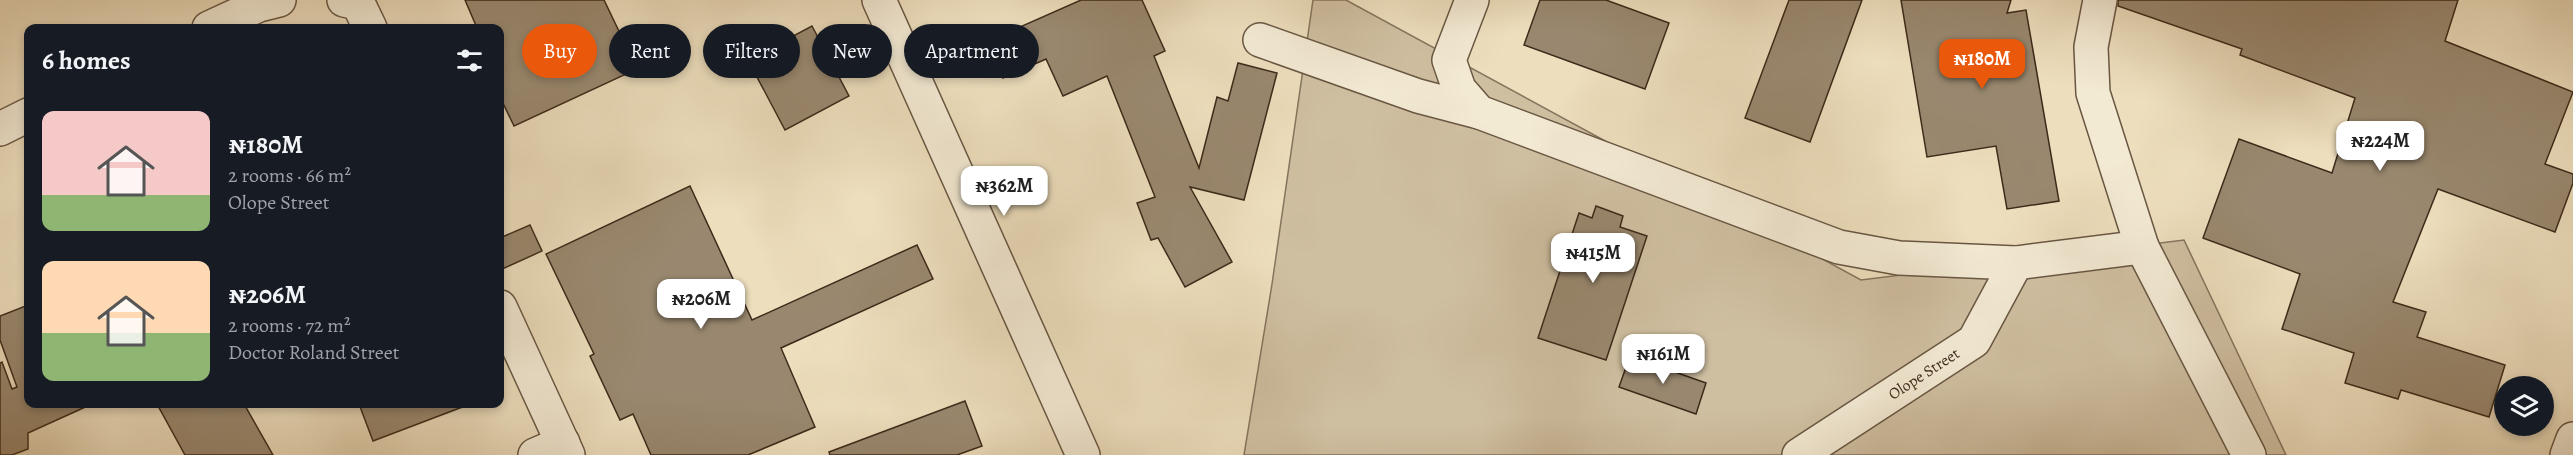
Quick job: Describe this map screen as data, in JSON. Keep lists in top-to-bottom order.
{
  "streets": {
    "street": ["Olope Street"]
  },
  "page": {
    "chip": [
      "Buy",
      "Rent",
      "Filters",
      "New",
      "Apartment"
    ],
    "heading": "6 homes",
    "price": [
      "₦180M",
      "₦224M",
      "₦362M",
      "₦415M",
      "₦206M",
      "₦161M"
    ],
    "list": [
      {
        "name": "₦180M",
        "note": "2 rooms · 66 m² · Olope Street"
      },
      {
        "name": "₦206M",
        "note": "2 rooms · 72 m² · Doctor Roland Street"
      }
    ]
  }
}
